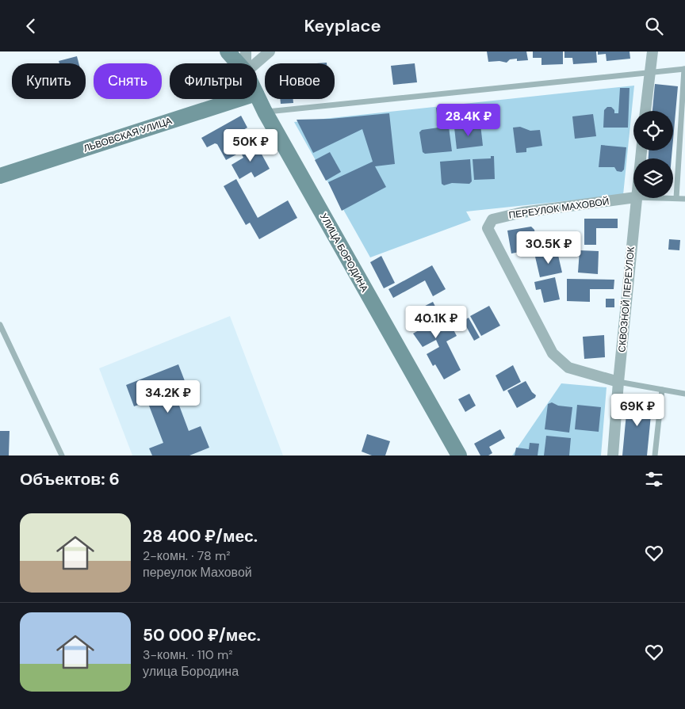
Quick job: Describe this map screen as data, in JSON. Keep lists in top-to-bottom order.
{
  "streets": {
    "street": [
      "ЛЬВОВСКАЯ УЛИЦА",
      "ПЕРЕУЛОК МАХОВОЙ",
      "УЛИЦА БОРОДИНА",
      "СКВОЗНОЙ ПЕРЕУЛОК"
    ]
  },
  "crossings": [
    ["ПЕРЕУЛОК МАХОВОЙ", "СКВОЗНОЙ ПЕРЕУЛОК"]
  ],
  "page": {
    "header": "Keyplace",
    "chip": [
      "Купить",
      "Снять",
      "Фильтры",
      "Новое"
    ],
    "price": [
      "28.4K ₽",
      "50K ₽",
      "30.5K ₽",
      "40.1K ₽",
      "34.2K ₽",
      "69K ₽"
    ],
    "heading": "Объектов: 6",
    "list": [
      {
        "name": "28 400 ₽/мес.",
        "note": "2-комн. · 78 m² · переулок Маховой"
      },
      {
        "name": "50 000 ₽/мес.",
        "note": "3-комн. · 110 m² · улица Бородина"
      }
    ]
  }
}
